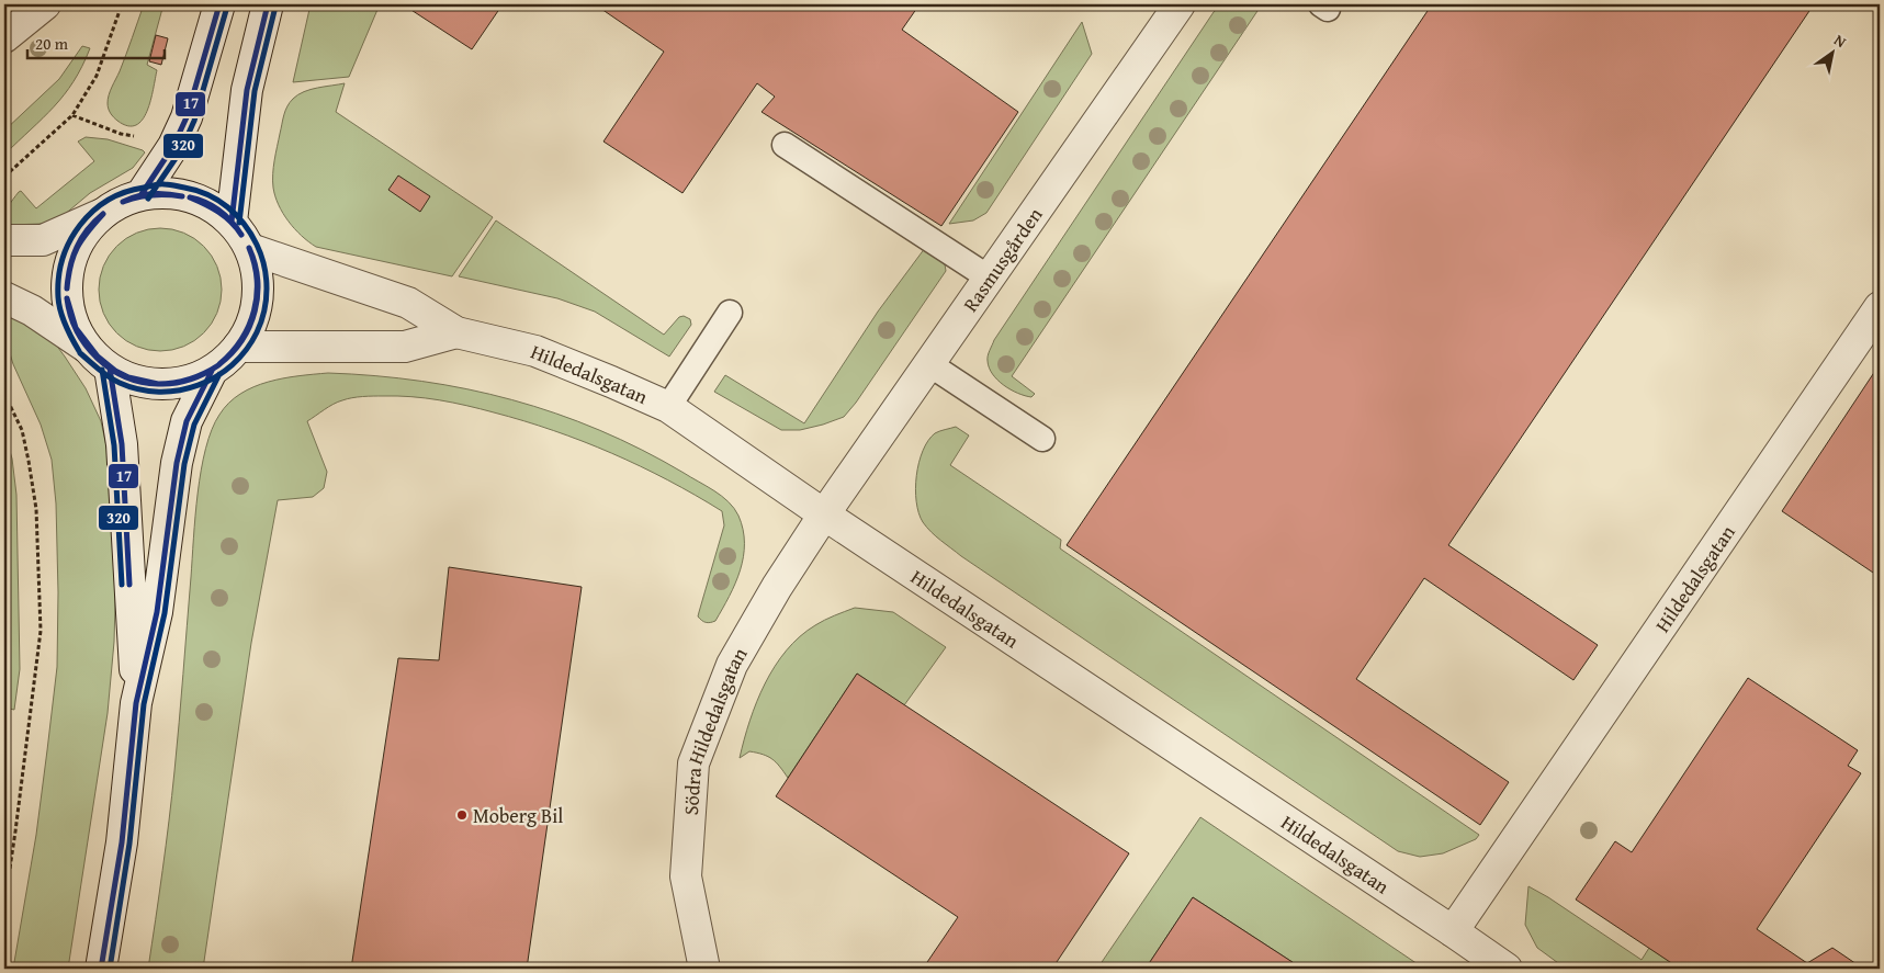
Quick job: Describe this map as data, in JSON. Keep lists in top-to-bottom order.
{
  "streets": {
    "street": ["Rasmusgården", "Hildedalsgatan", "Södra Hildedalsgatan"]
  },
  "crossings": [
    ["Rasmusgården", "Hildedalsgatan"],
    ["Rasmusgården", "Södra Hildedalsgatan"],
    ["Hildedalsgatan", "Södra Hildedalsgatan"]
  ],
  "places": ["Moberg Bil"],
  "lines": ["transit line 17", "transit line 320"],
  "scale_bar": "20 m",
  "north": "top right"
}
